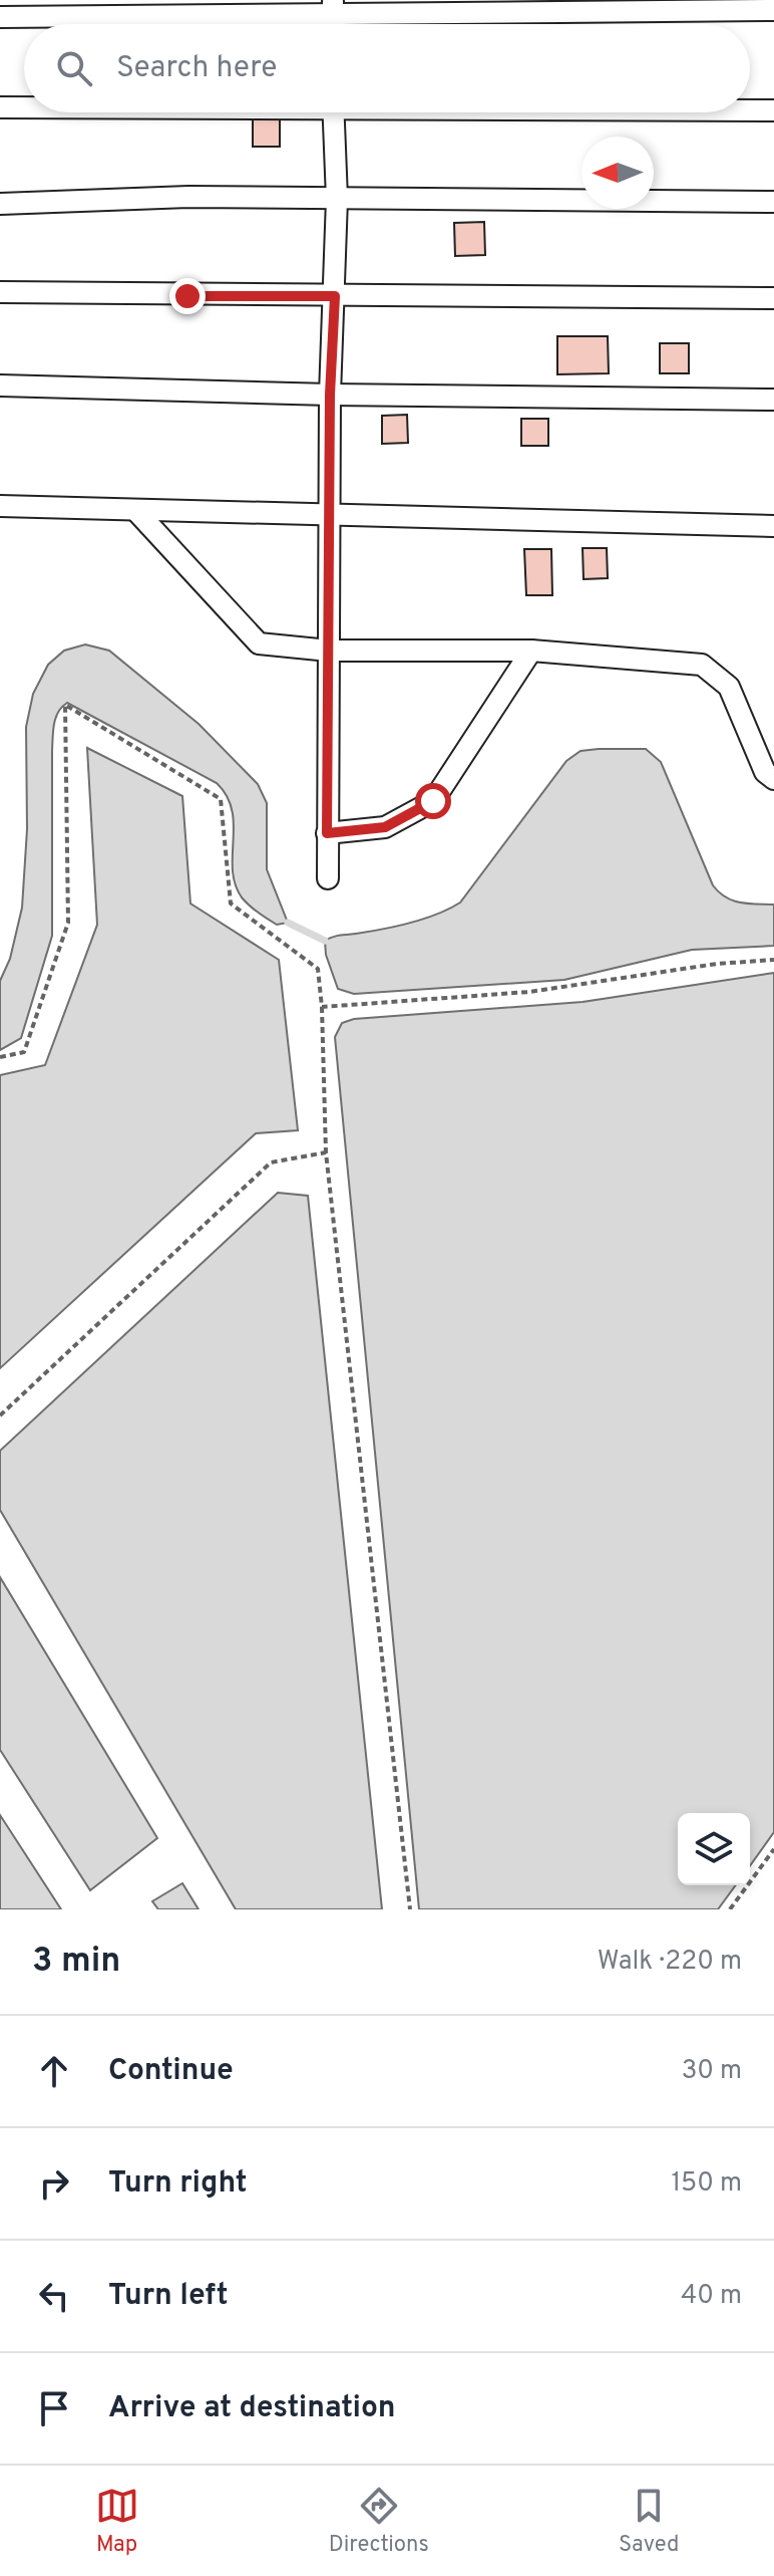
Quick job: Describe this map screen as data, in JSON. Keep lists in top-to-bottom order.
{
  "north": "left",
  "page": {
    "search": "Search here",
    "heading": ["3 min", "Walk · 220 m"],
    "list": [
      ["Continue", "30 m"],
      ["Turn right", "150 m"],
      ["Turn left", "40 m"],
      "Arrive at destination"
    ],
    "nav": ["Map", "Directions", "Saved"]
  }
}
